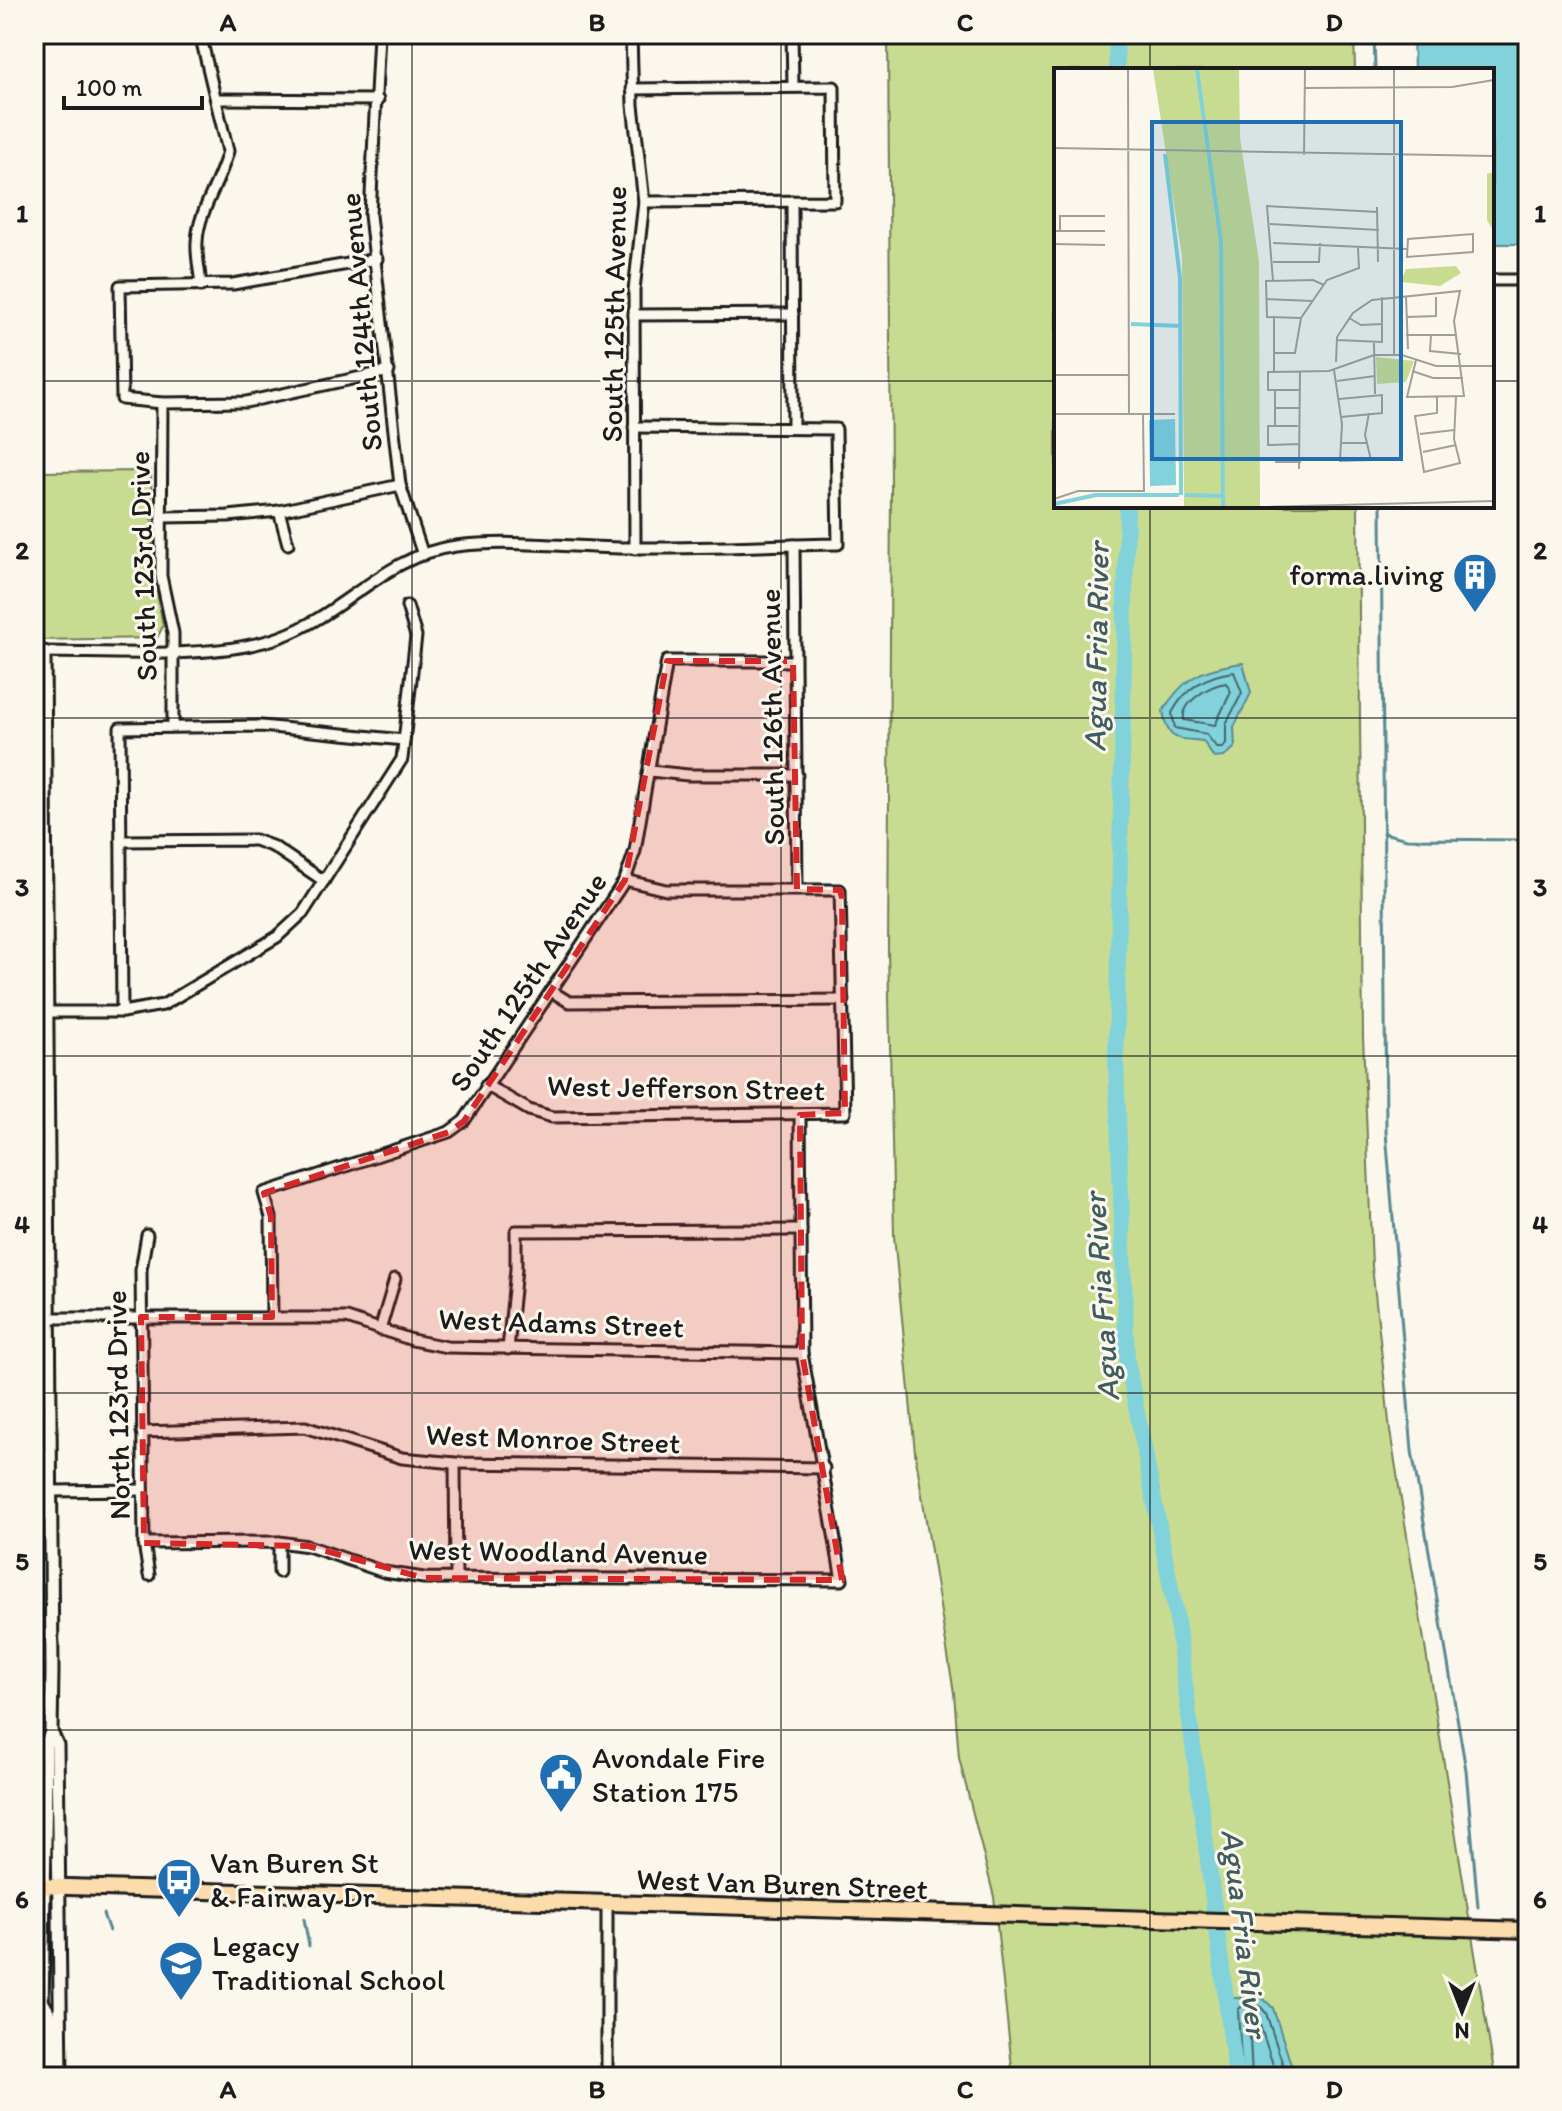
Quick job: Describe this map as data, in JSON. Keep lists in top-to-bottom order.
{
  "streets": {
    "main road": ["West Van Buren Street"],
    "street": [
      "South 125th Avenue",
      "South 124th Avenue",
      "South 123rd Drive",
      "South 126th Avenue",
      "West Jefferson Street",
      "West Adams Street",
      "North 123rd Drive",
      "West Monroe Street",
      "West Woodland Avenue"
    ]
  },
  "crossings": [
    ["South 125th Avenue", "South 126th Avenue"],
    ["South 125th Avenue", "West Jefferson Street"],
    ["South 125th Avenue", "West Adams Street"],
    ["West Adams Street", "North 123rd Drive"],
    ["North 123rd Drive", "West Monroe Street"],
    ["North 123rd Drive", "West Woodland Avenue"],
    ["West Monroe Street", "West Woodland Avenue"]
  ],
  "water": ["Agua Fria River"],
  "places": {
    "building": ["forma.living"],
    "public building": ["Avondale Fire Station 175"],
    "bus stop": ["Van Buren St & Fairway Dr"],
    "school or university": ["Legacy Traditional School"]
  },
  "scale_bar": "100 m",
  "north": "bottom",
  "grid": {
    "columns": [
      "A",
      "B",
      "C",
      "D"
    ],
    "rows": [
      "1",
      "2",
      "3",
      "4",
      "5",
      "6"
    ]
  }
}
